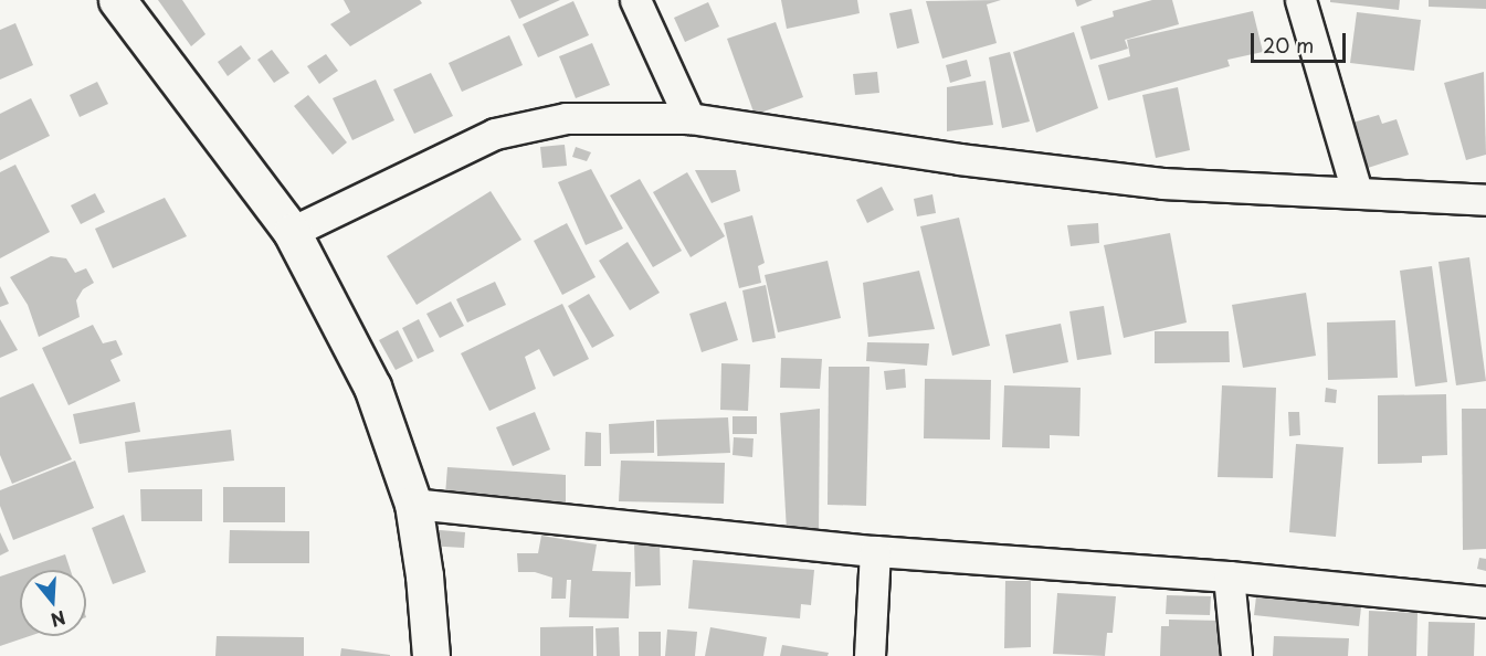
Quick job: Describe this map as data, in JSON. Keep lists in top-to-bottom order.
{
  "scale_bar": "20 m",
  "north": "bottom"
}
